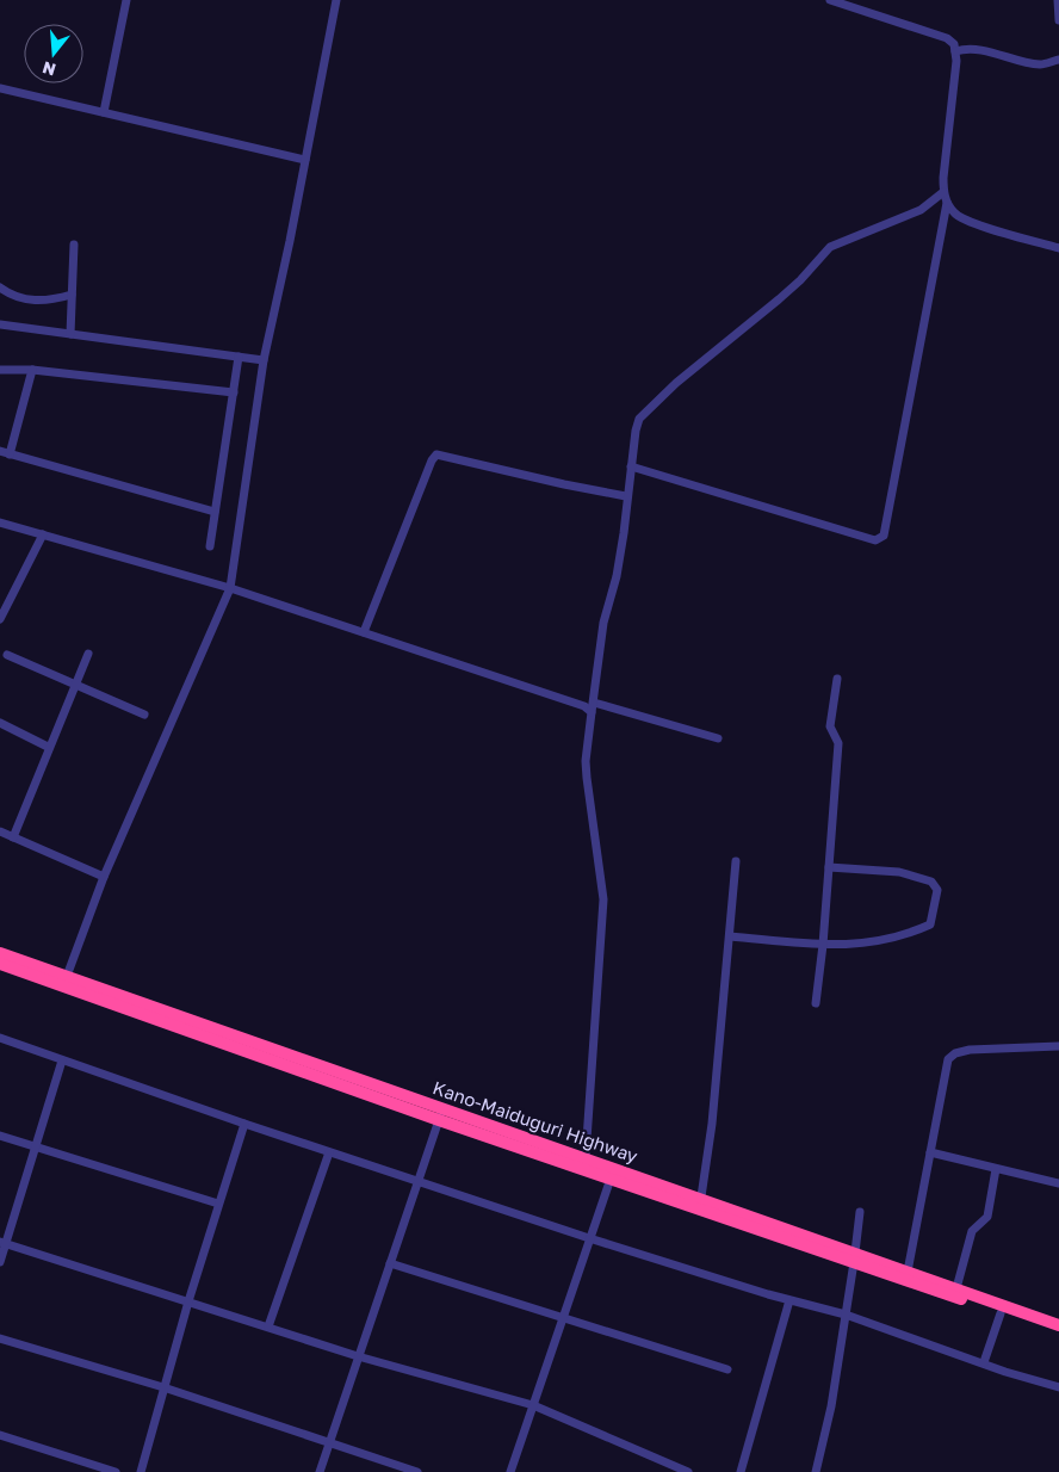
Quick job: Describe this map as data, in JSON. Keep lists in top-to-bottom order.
{
  "streets": {
    "highway": ["Kano-Maiduguri Highway"]
  },
  "north": "bottom"
}
